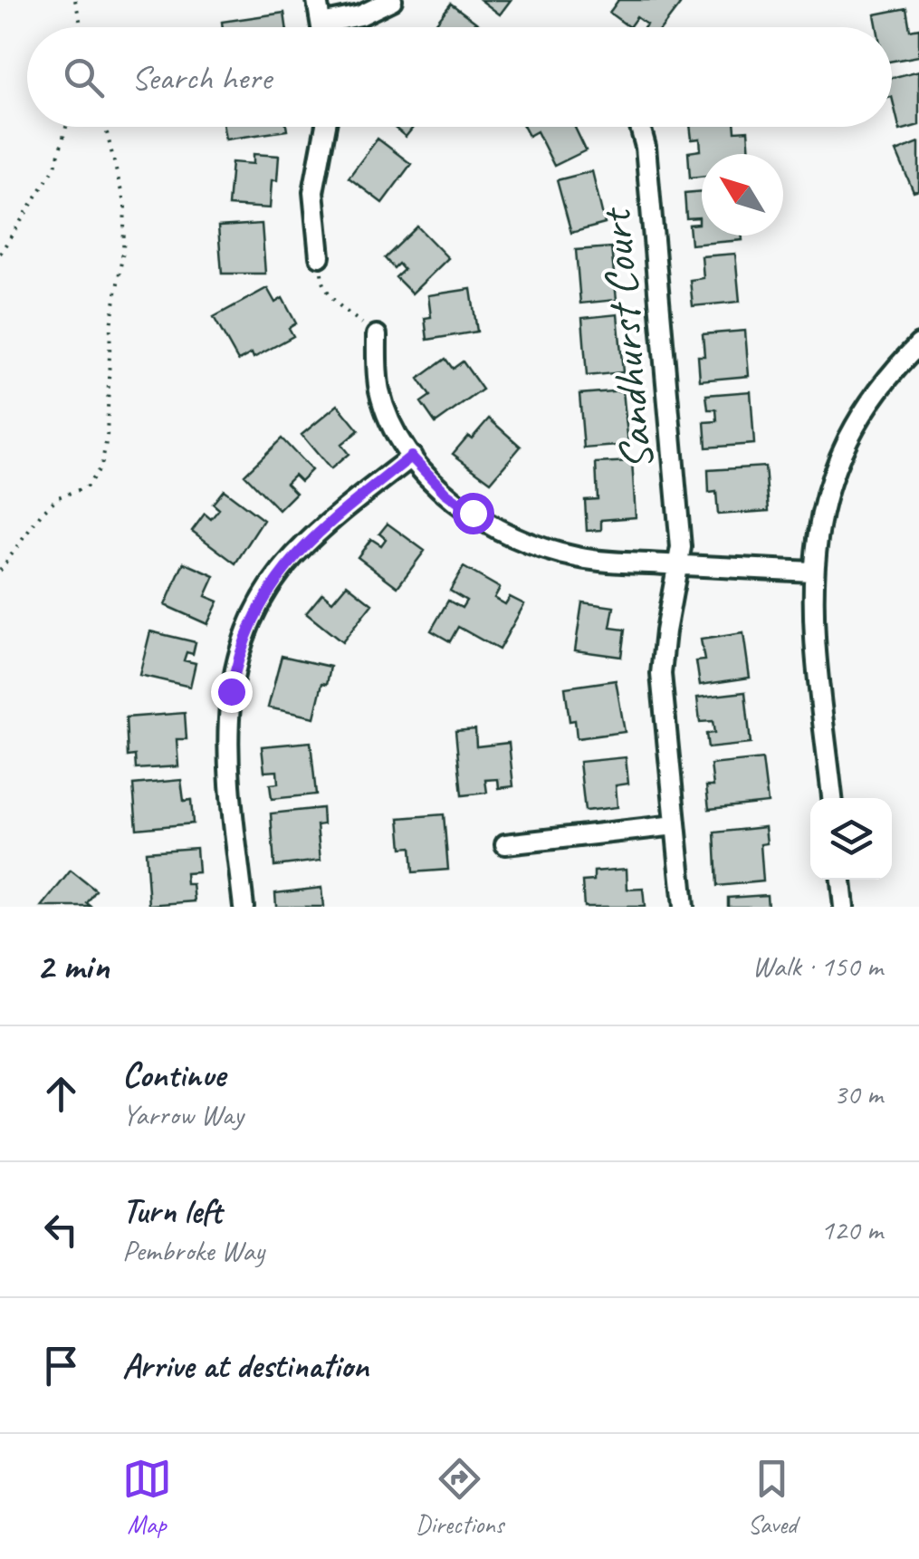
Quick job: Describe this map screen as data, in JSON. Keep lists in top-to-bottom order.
{
  "streets": {
    "street": ["Sandhurst Court"]
  },
  "north": "top left",
  "page": {
    "search": "Search here",
    "heading": ["2 min", "Walk · 150 m"],
    "list": [
      ["Continue", "Yarrow Way", "30 m"],
      ["Turn left", "Pembroke Way", "120 m"],
      "Arrive at destination"
    ],
    "nav": ["Map", "Directions", "Saved"]
  }
}
